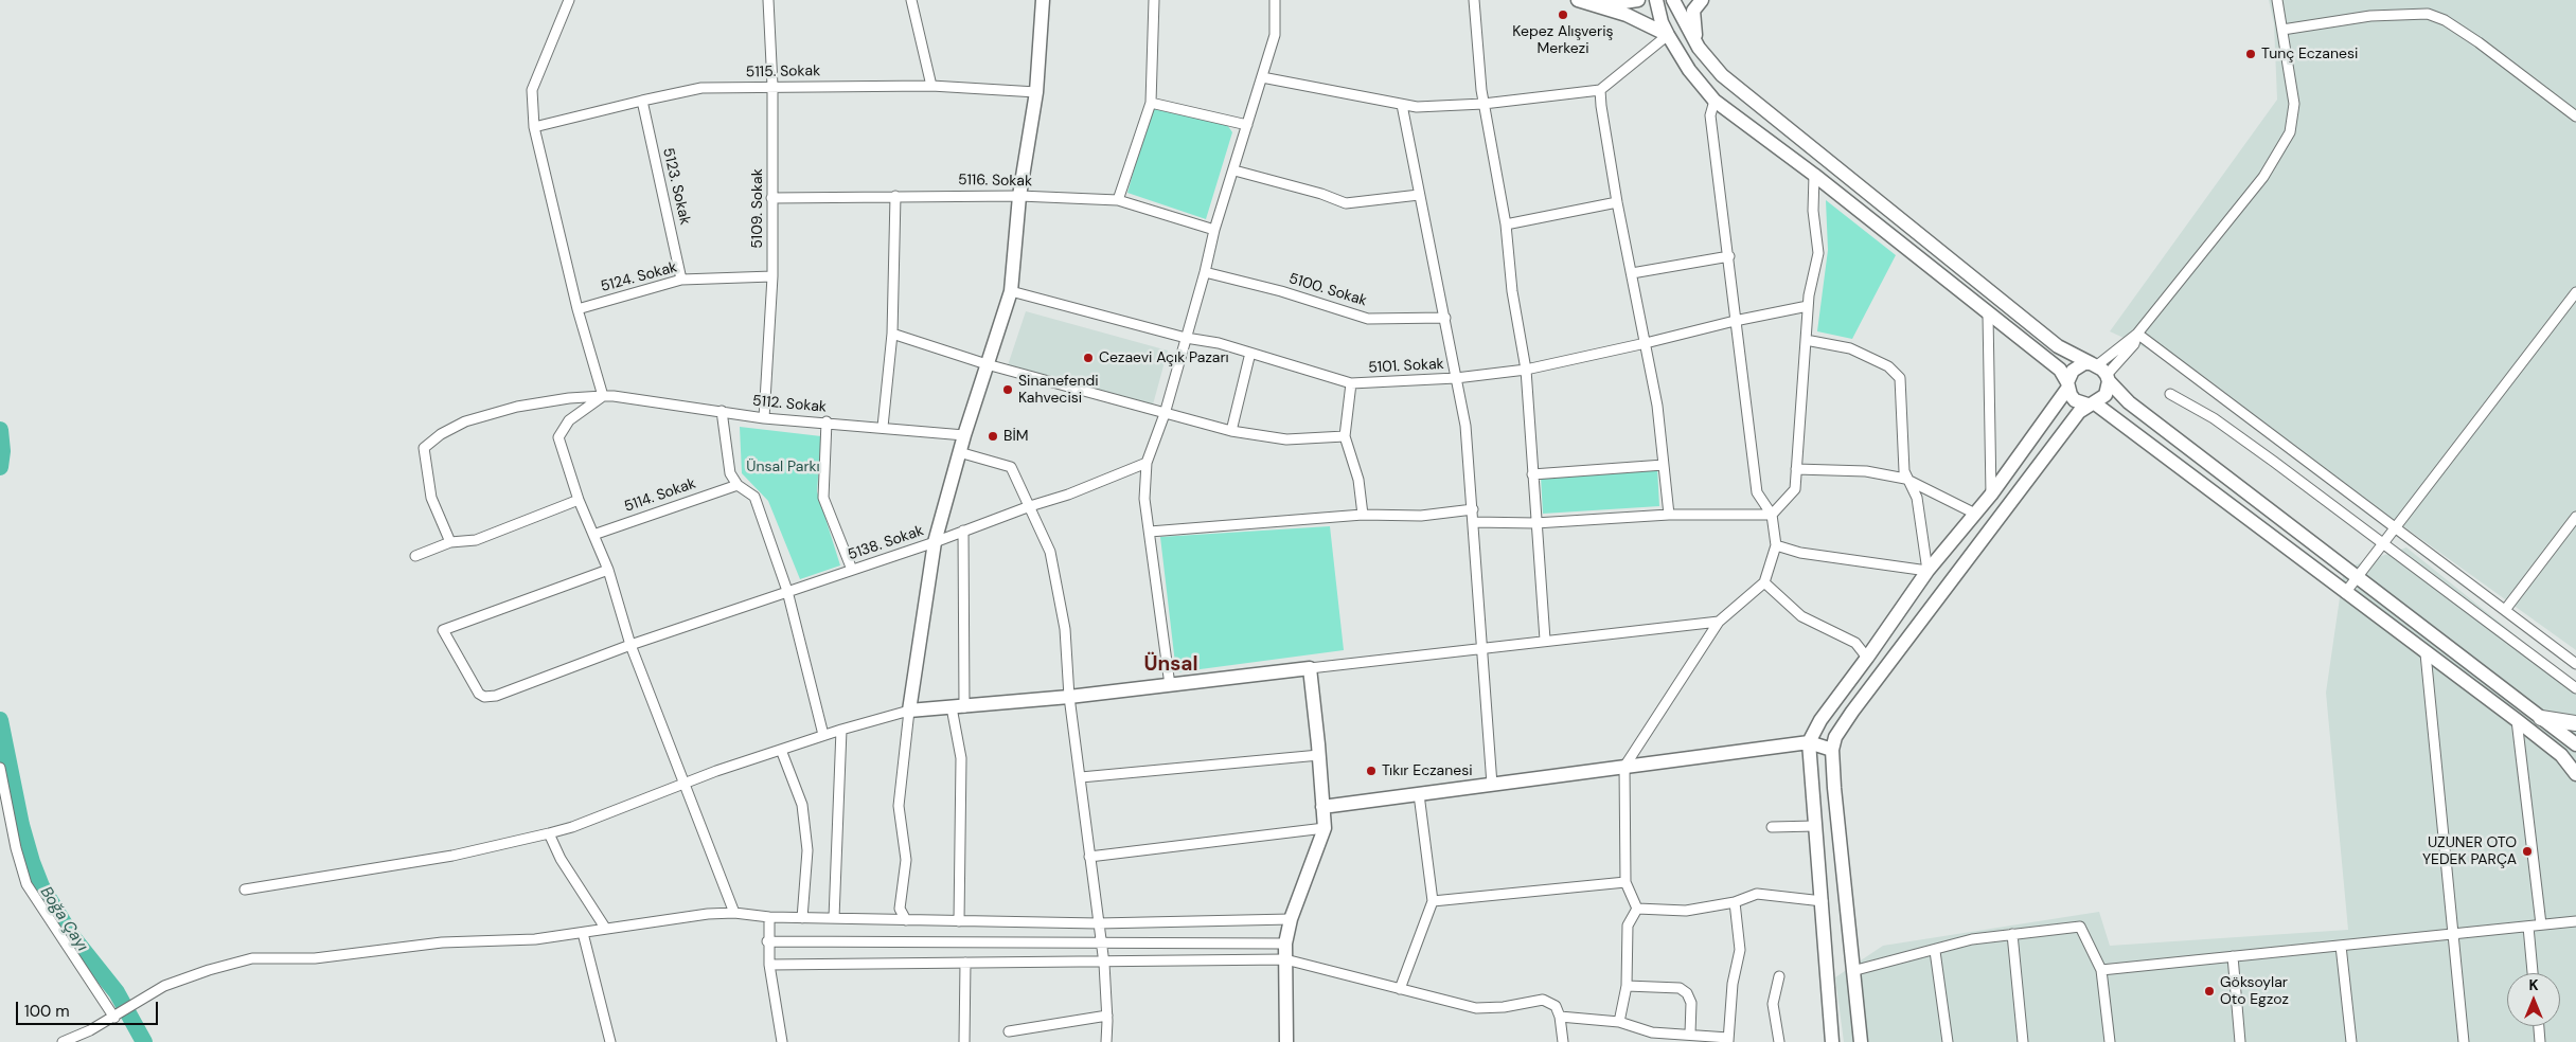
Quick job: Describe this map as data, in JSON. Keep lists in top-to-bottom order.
{
  "streets": {
    "street": [
      "5115. Sokak",
      "5116. Sokak",
      "5123. Sokak",
      "5109. Sokak",
      "5124. Sokak",
      "5100. Sokak",
      "5101. Sokak",
      "5112. Sokak",
      "5114. Sokak",
      "5138. Sokak"
    ]
  },
  "crossings": [
    ["5115. Sokak", "5123. Sokak"],
    ["5115. Sokak", "5109. Sokak"],
    ["5116. Sokak", "5109. Sokak"],
    ["5123. Sokak", "5124. Sokak"],
    ["5109. Sokak", "5124. Sokak"],
    ["5109. Sokak", "5112. Sokak"]
  ],
  "districts": ["Ünsal"],
  "water": ["Boğa Çayı"],
  "parks": ["Ünsal Parkı"],
  "places": [
    "Kepez Alışveriş Merkezi",
    "Tunç Eczanesi",
    "Cezaevi Açık Pazarı",
    "Sinanefendi Kahvecisi",
    "BİM",
    "Tıkır Eczanesi",
    "UZUNER OTO YEDEK PARÇA",
    "Göksoylar Oto Egzoz"
  ],
  "scale_bar": "100 m",
  "north": "top"
}
